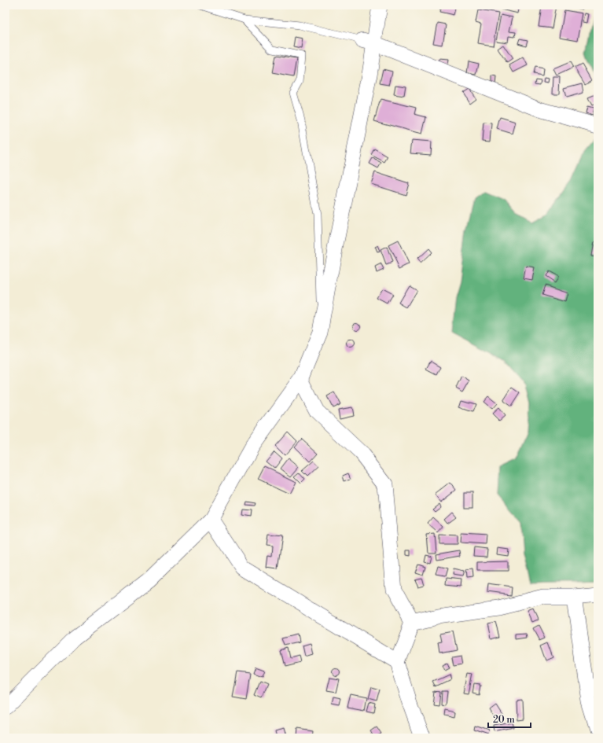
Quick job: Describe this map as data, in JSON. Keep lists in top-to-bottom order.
{
  "scale_bar": "20 m"
}
